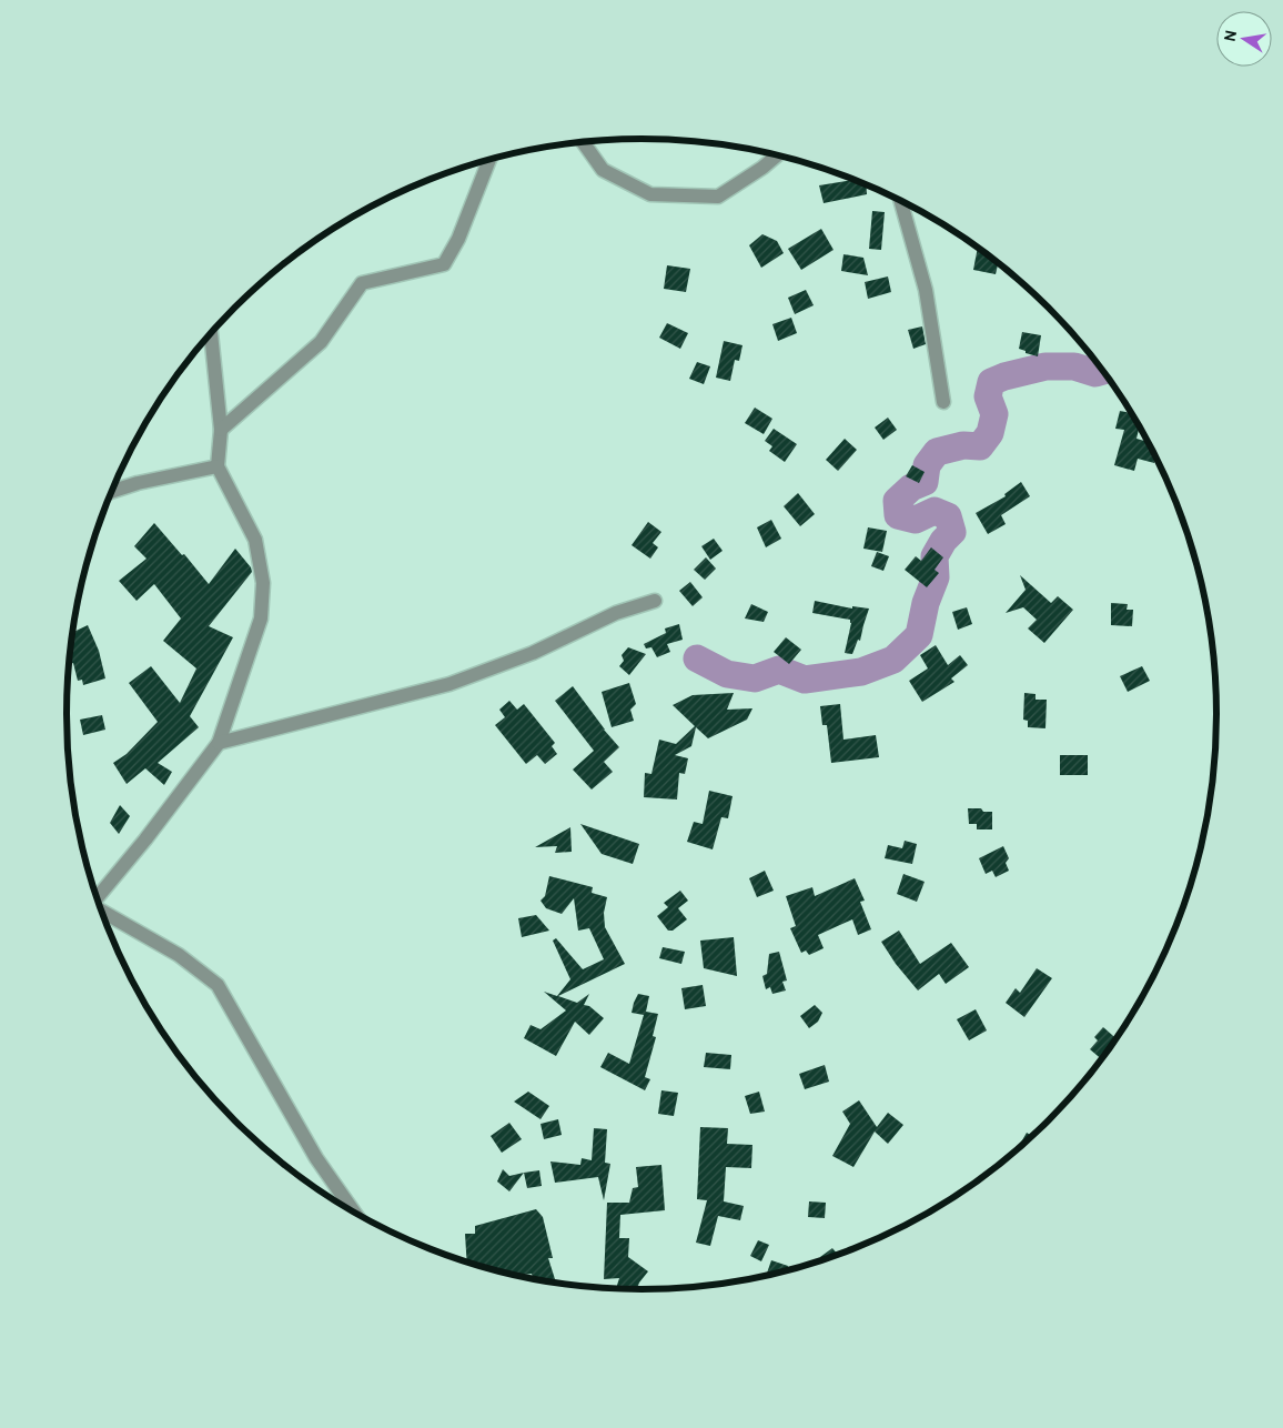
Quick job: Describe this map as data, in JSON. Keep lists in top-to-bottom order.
{
  "north": "left"
}
